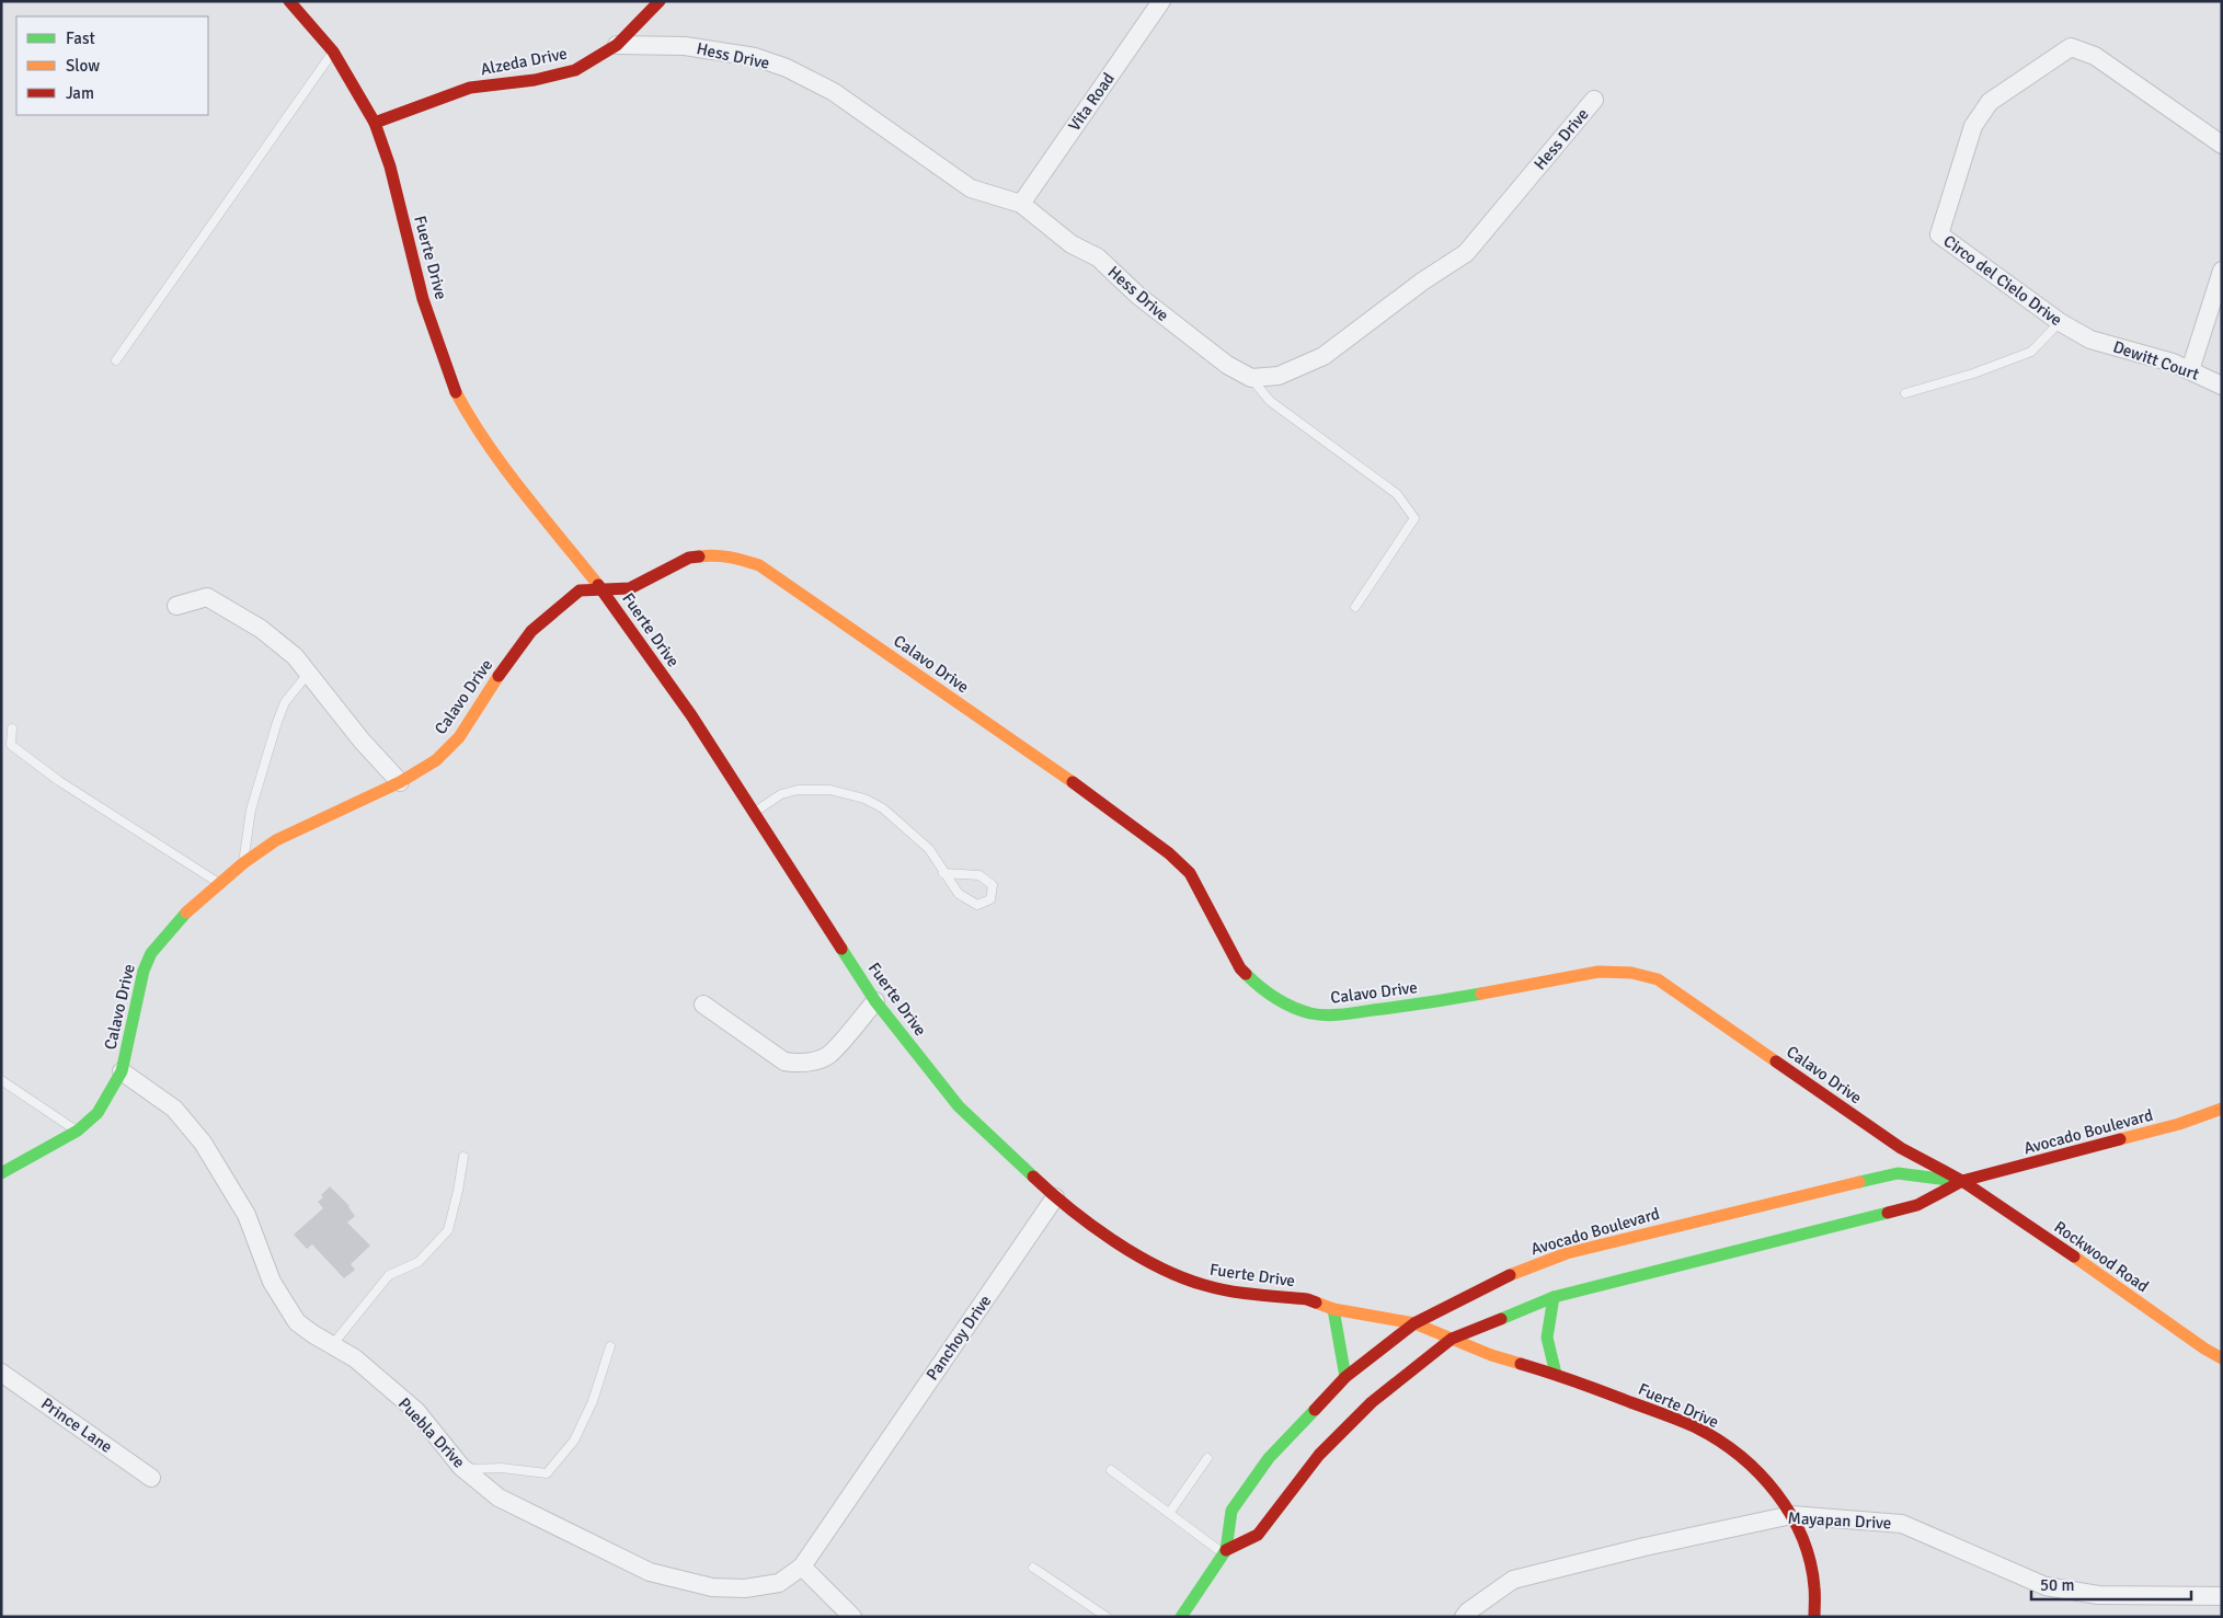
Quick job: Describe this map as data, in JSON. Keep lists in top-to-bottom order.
{
  "streets": {
    "main road": [
      "Alzeda Drive",
      "Fuerte Drive",
      "Calavo Drive",
      "Avocado Boulevard",
      "Rockwood Road"
    ],
    "street": [
      "Hess Drive",
      "Vita Road",
      "Circo del Cielo Drive",
      "Dewitt Court",
      "Panchoy Drive",
      "Prince Lane",
      "Puebla Drive",
      "Mayapan Drive"
    ]
  },
  "crossings": [
    ["Hess Drive", "Alzeda Drive"],
    ["Hess Drive", "Vita Road"],
    ["Alzeda Drive", "Fuerte Drive"],
    ["Fuerte Drive", "Calavo Drive"],
    ["Fuerte Drive", "Avocado Boulevard"],
    ["Fuerte Drive", "Panchoy Drive"],
    ["Fuerte Drive", "Mayapan Drive"],
    ["Circo del Cielo Drive", "Dewitt Court"],
    ["Calavo Drive", "Avocado Boulevard"],
    ["Calavo Drive", "Rockwood Road"],
    ["Calavo Drive", "Puebla Drive"],
    ["Avocado Boulevard", "Rockwood Road"],
    ["Panchoy Drive", "Puebla Drive"]
  ],
  "legend": ["Fast", "Slow", "Jam"],
  "scale_bar": "50 m"
}
